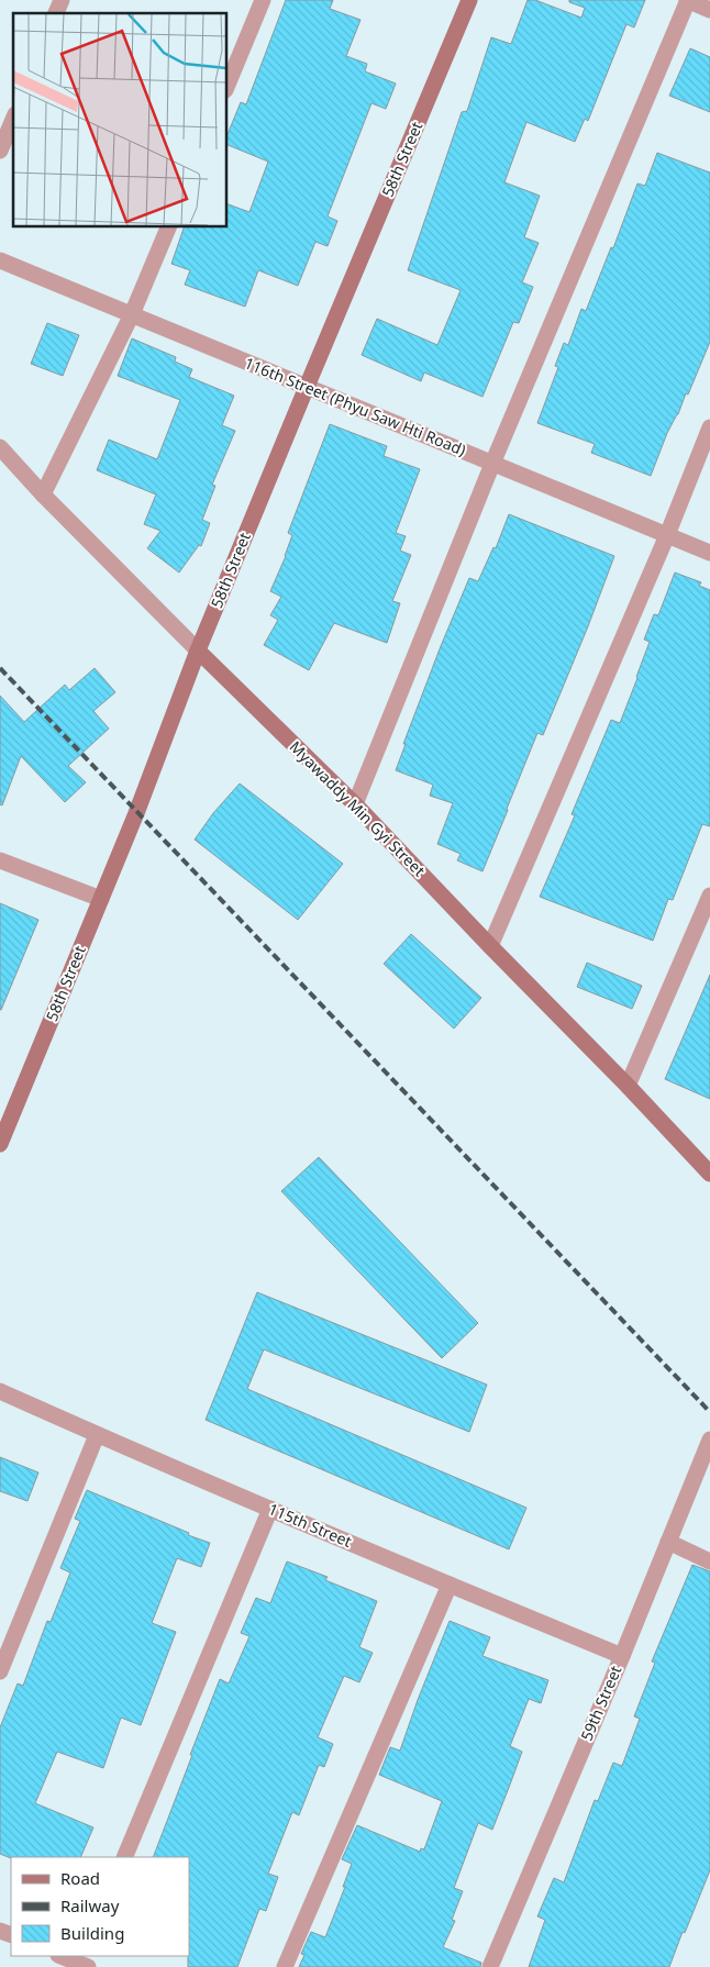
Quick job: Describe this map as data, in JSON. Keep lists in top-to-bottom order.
{
  "streets": {
    "main road": ["58th Street", "Myawaddy Min Gyi Street"],
    "street": ["116th Street (Phyu Saw Hti Road)", "115th Street", "59th Street"]
  },
  "crossings": [
    ["58th Street", "116th Street (Phyu Saw Hti Road)"],
    ["58th Street", "Myawaddy Min Gyi Street"],
    ["115th Street", "59th Street"]
  ],
  "legend": ["Road", "Railway", "Building"]
}
